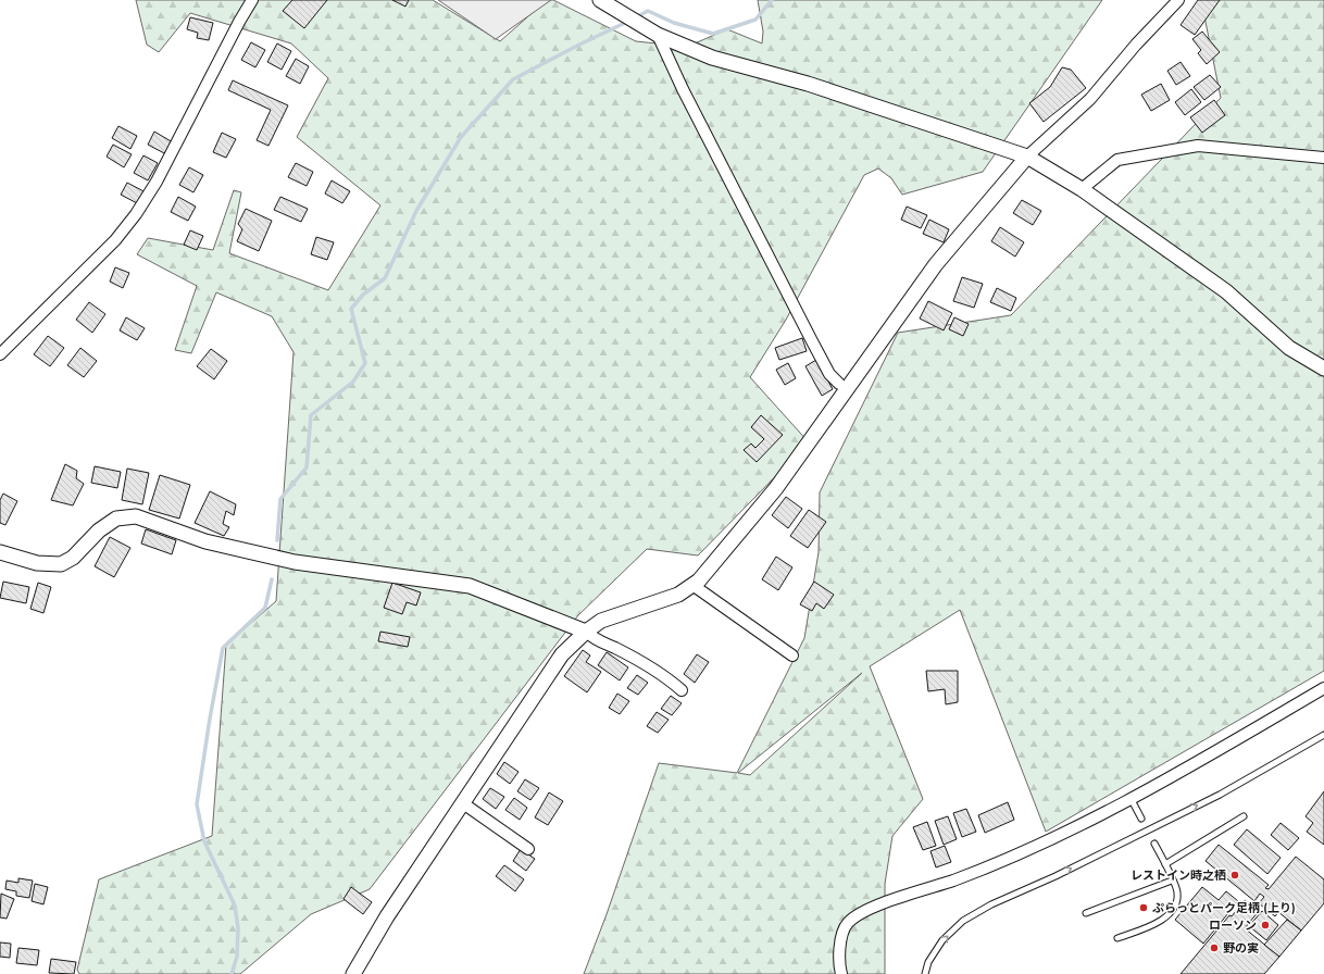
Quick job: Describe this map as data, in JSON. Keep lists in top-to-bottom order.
{
  "places": [
    "レストイン時之栖",
    "ぷらっとパーク足柄 (上り)",
    "ローソン",
    "野の実"
  ]
}
